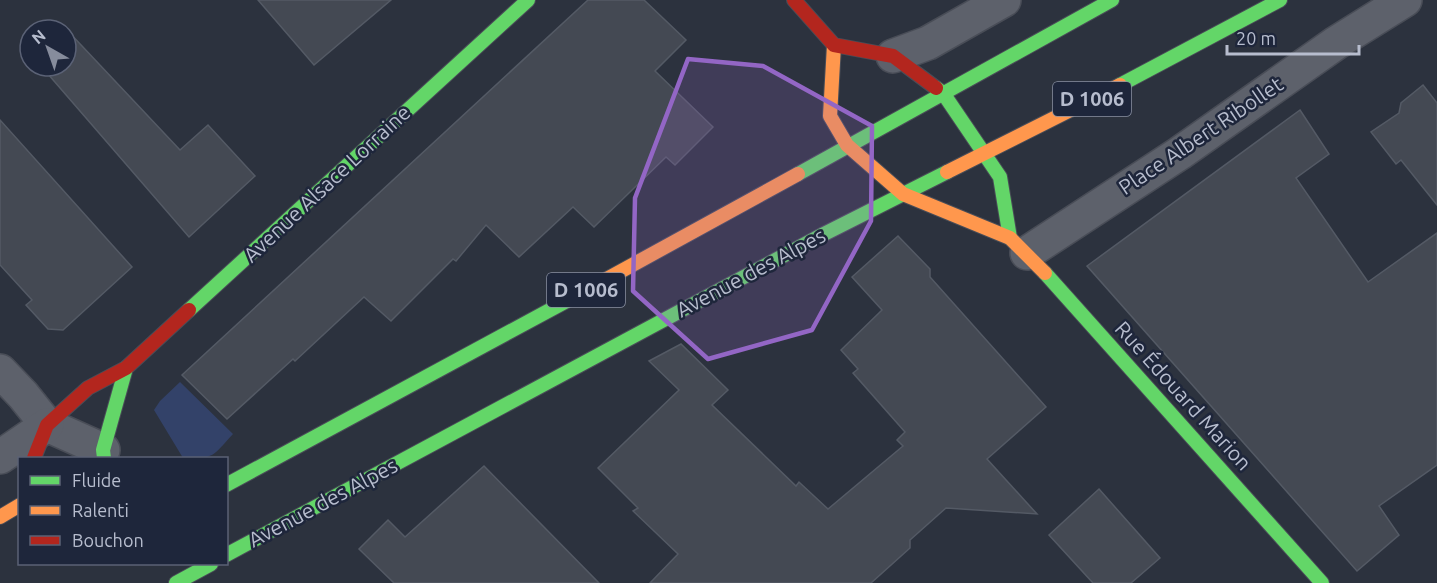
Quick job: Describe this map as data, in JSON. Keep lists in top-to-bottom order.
{
  "streets": {
    "main road": [
      "D 1006",
      "Avenue Alsace Lorraine",
      "Avenue des Alpes",
      "Rue Édouard Marion"
    ],
    "street": ["Place Albert Ribollet"]
  },
  "crossings": [
    ["D 1006", "Rue Édouard Marion"],
    ["Place Albert Ribollet", "Rue Édouard Marion"],
    ["Avenue des Alpes", "Rue Édouard Marion"]
  ],
  "legend": ["Fluide", "Ralenti", "Bouchon"],
  "scale_bar": "20 m",
  "north": "top left"
}
